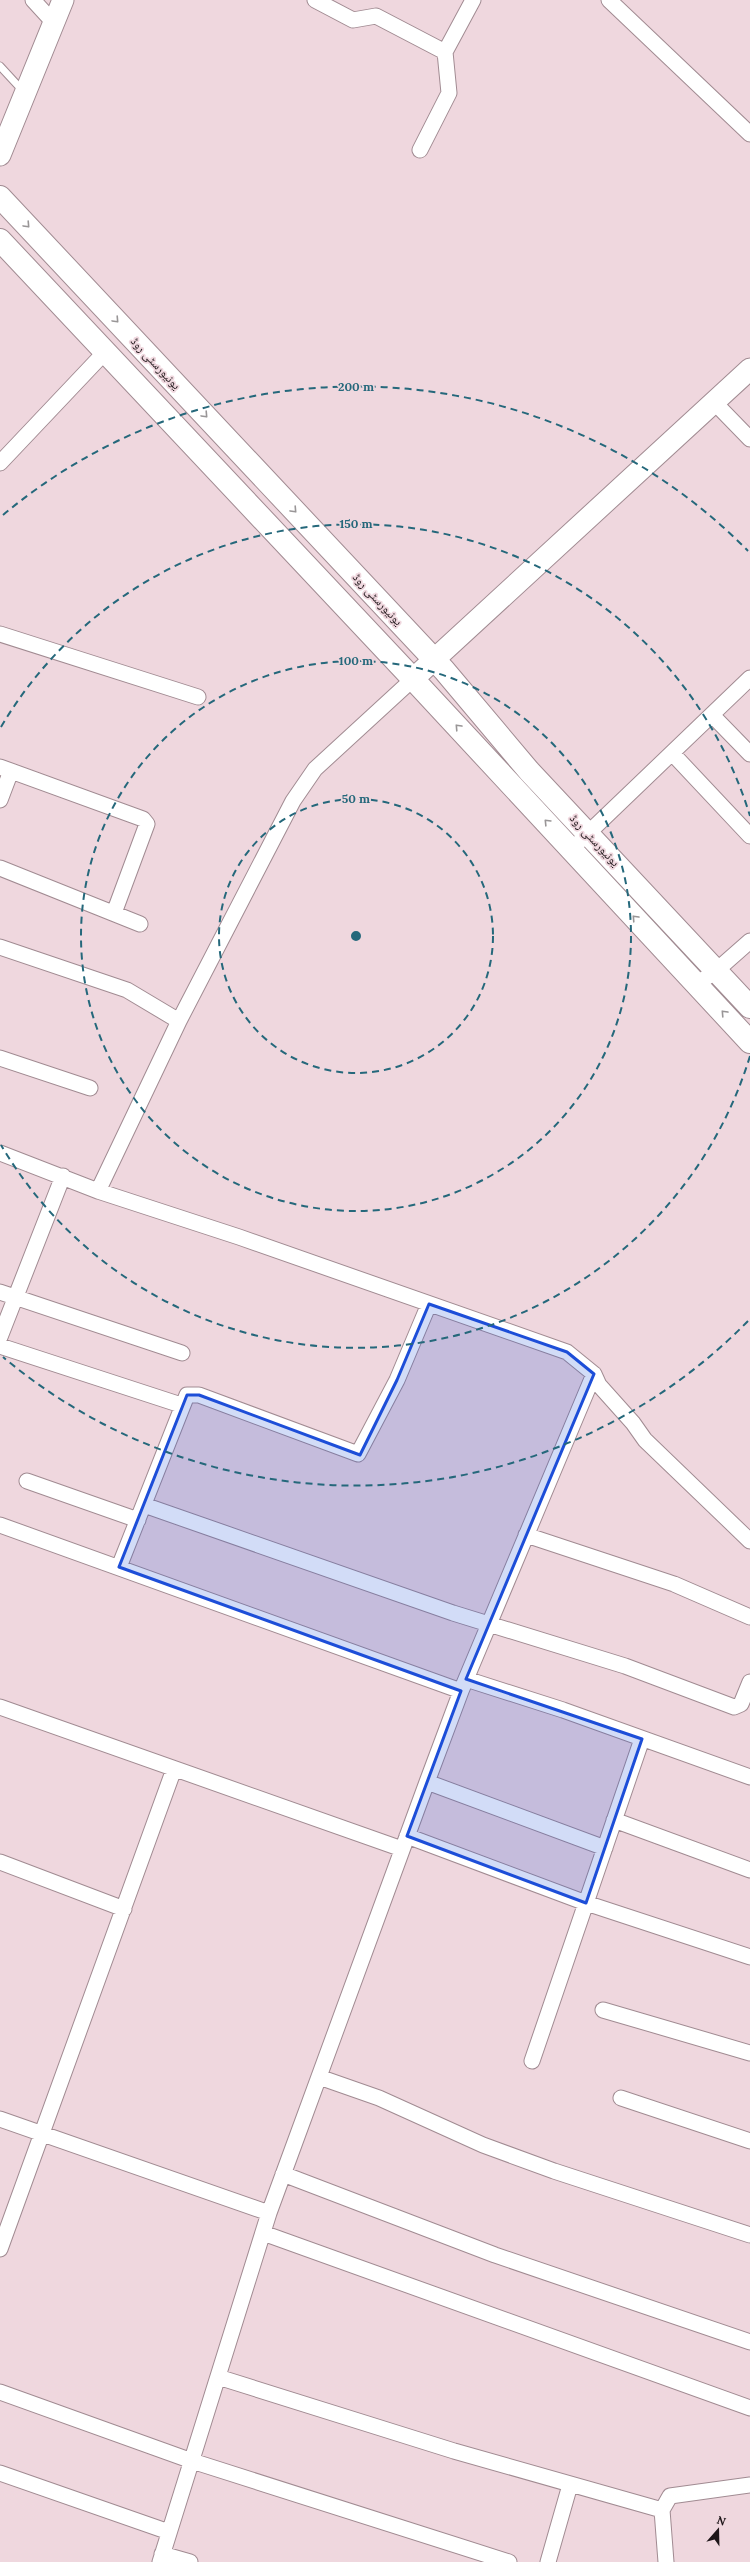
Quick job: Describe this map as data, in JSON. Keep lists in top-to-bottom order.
{
  "streets": {
    "highway": ["یونیورسٹی روڈ"]
  },
  "north": "top",
  "rings": [
    "200 m",
    "150 m",
    "100 m",
    "50 m"
  ]
}
